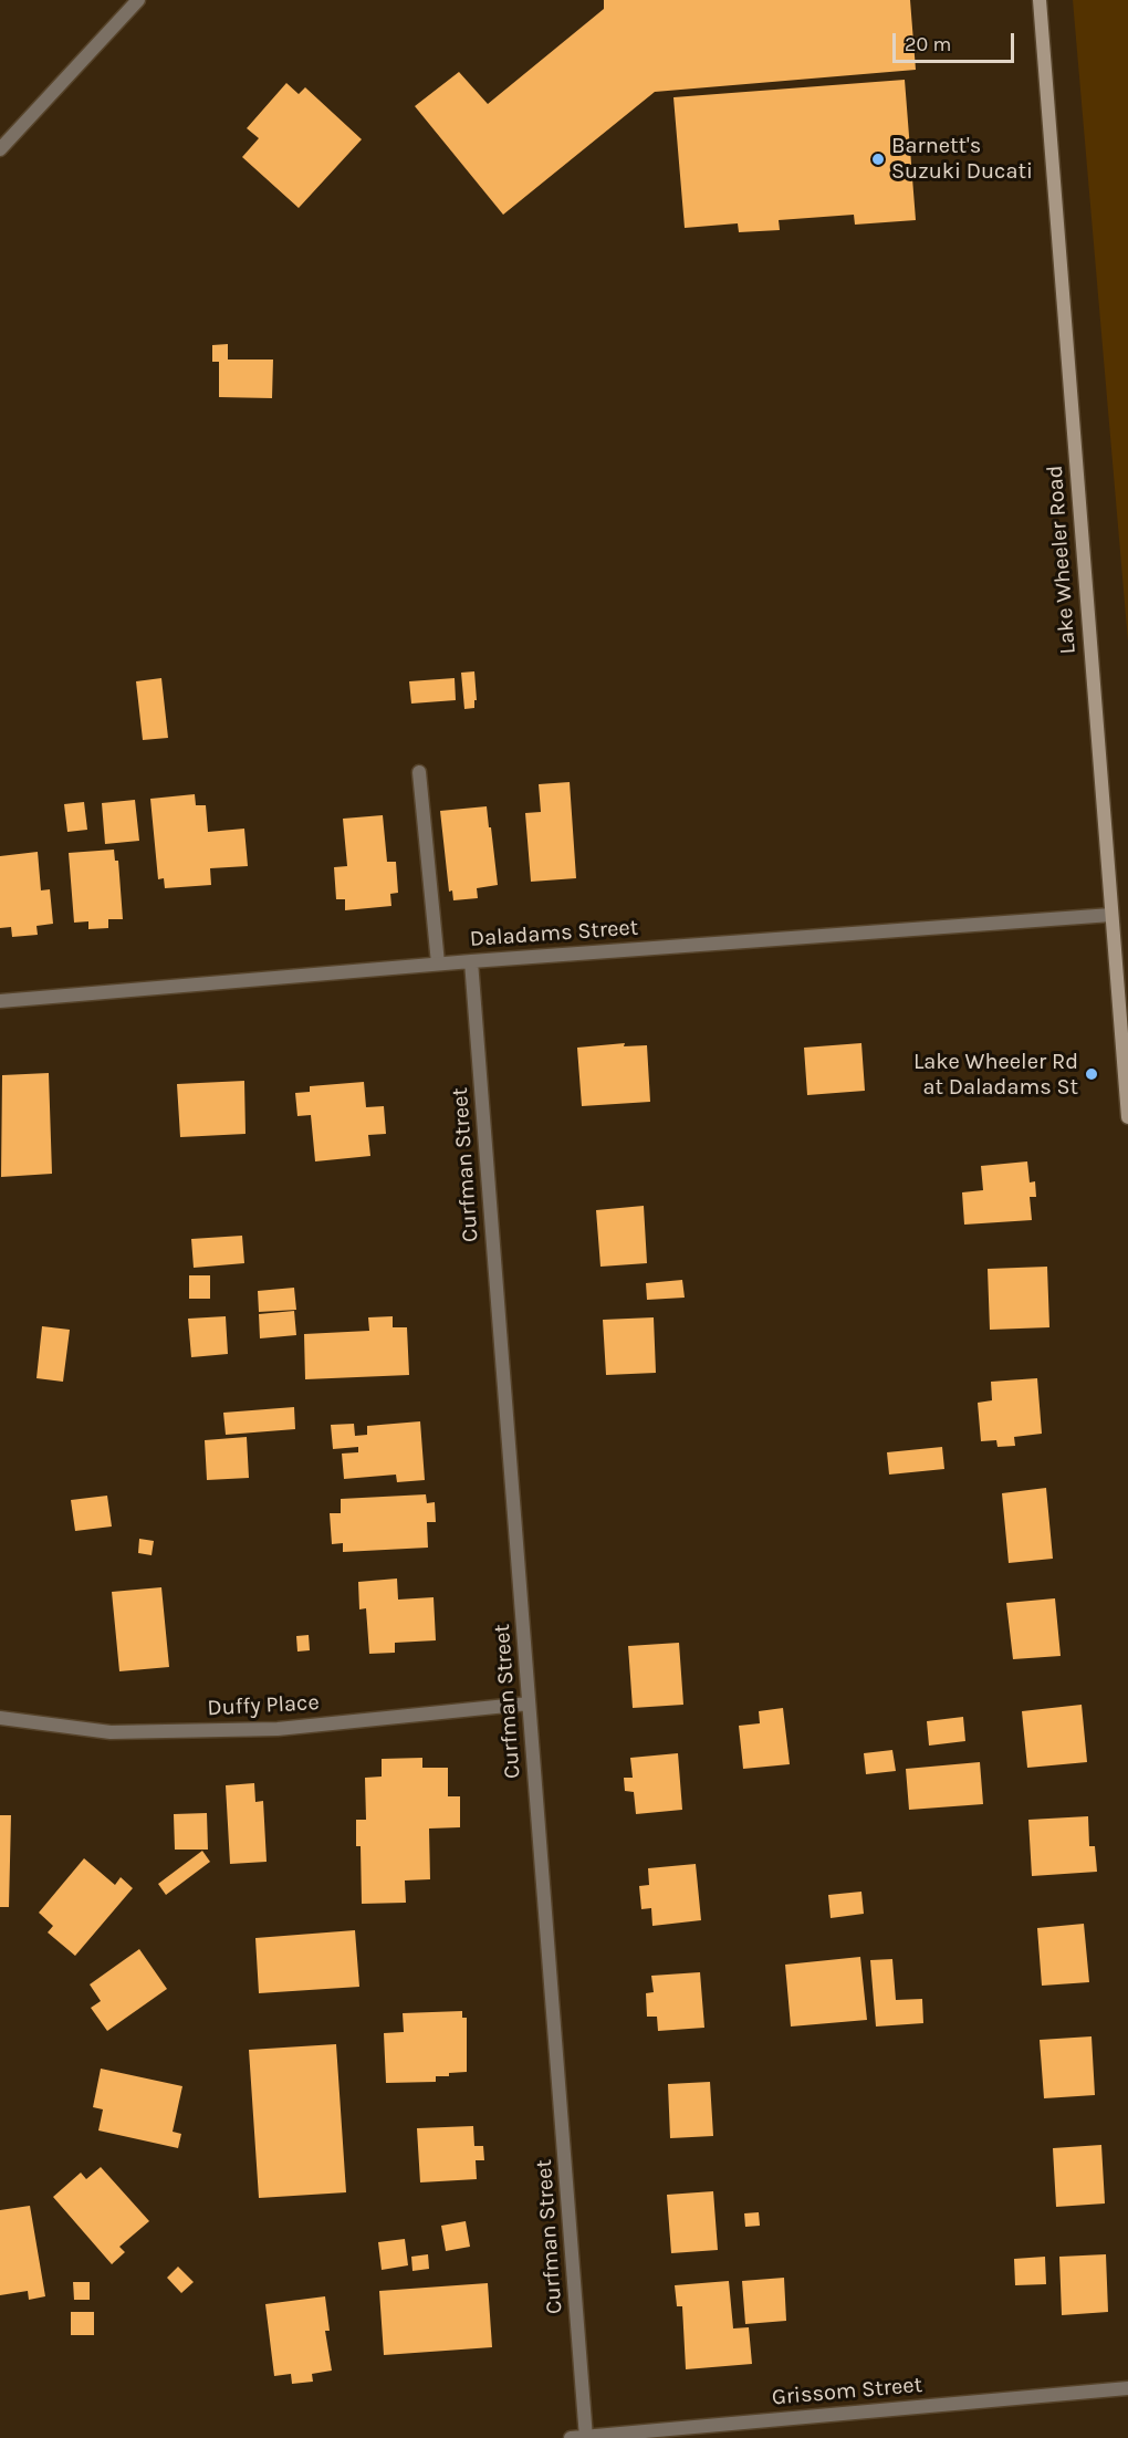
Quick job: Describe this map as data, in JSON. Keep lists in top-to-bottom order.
{
  "streets": {
    "main road": ["Lake Wheeler Road"],
    "street": [
      "Daladams Street",
      "Curfman Street",
      "Duffy Place",
      "Grissom Street"
    ]
  },
  "crossings": [
    ["Lake Wheeler Road", "Daladams Street"],
    ["Daladams Street", "Curfman Street"],
    ["Curfman Street", "Duffy Place"],
    ["Curfman Street", "Grissom Street"]
  ],
  "places": ["Barnett's Suzuki Ducati", "Lake Wheeler Rd at Daladams St"],
  "scale_bar": "20 m"
}
